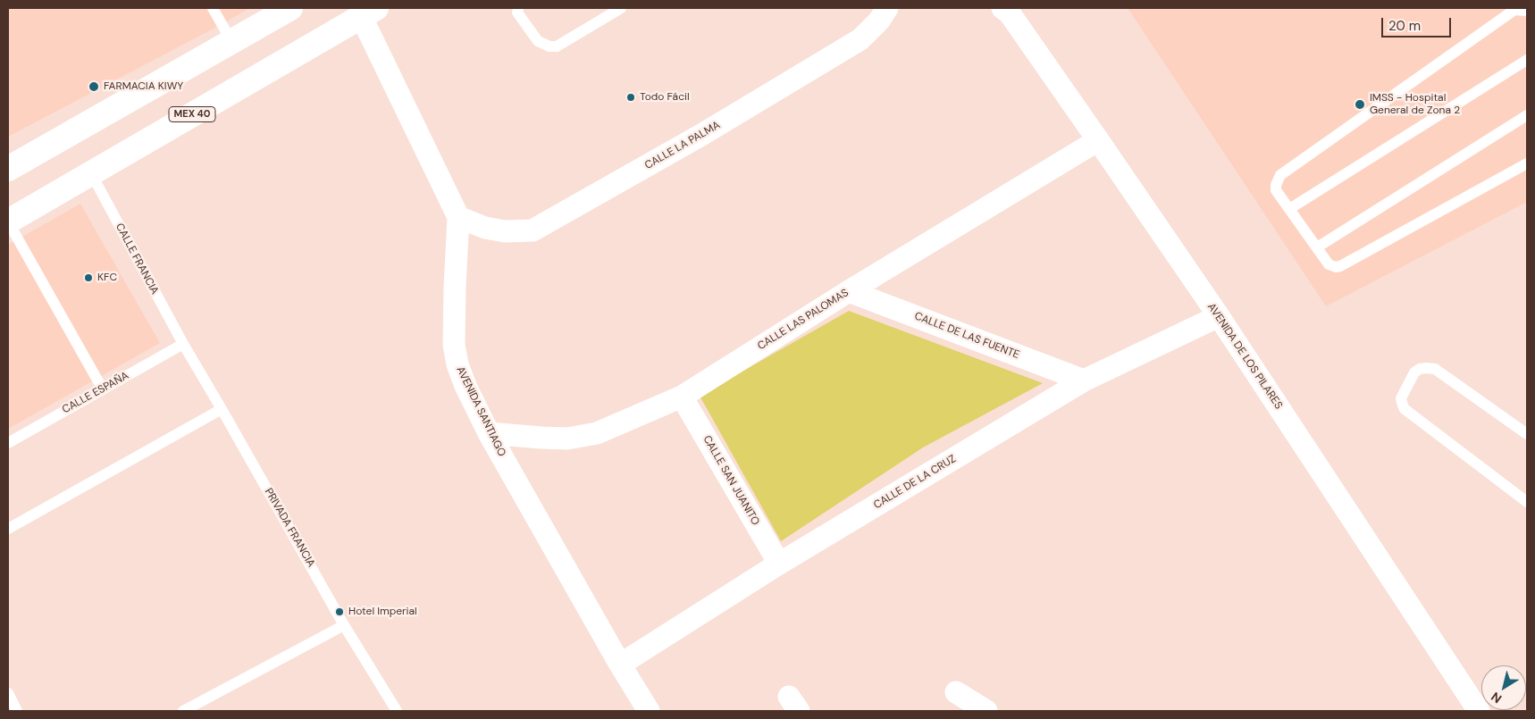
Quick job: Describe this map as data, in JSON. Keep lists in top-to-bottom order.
{
  "streets": {
    "main road": ["MEX 40"],
    "street": [
      "CALLE LA PALMA",
      "CALLE LAS PALOMAS",
      "CALLE DE LAS FUENTE",
      "AVENIDA DE LOS PILARES",
      "AVENIDA SANTIAGO",
      "CALLE SAN JUANITO",
      "CALLE DE LA CRUZ"
    ],
    "lane": ["CALLE FRANCIA", "CALLE ESPAÑA", "PRIVADA FRANCIA"]
  },
  "crossings": [
    ["MEX 40", "CALLE FRANCIA"],
    ["MEX 40", "AVENIDA SANTIAGO"],
    ["CALLE LA PALMA", "AVENIDA SANTIAGO"],
    ["CALLE FRANCIA", "CALLE ESPAÑA"],
    ["CALLE FRANCIA", "PRIVADA FRANCIA"],
    ["CALLE LAS PALOMAS", "CALLE DE LAS FUENTE"],
    ["CALLE LAS PALOMAS", "AVENIDA DE LOS PILARES"],
    ["CALLE LAS PALOMAS", "AVENIDA SANTIAGO"],
    ["CALLE LAS PALOMAS", "CALLE SAN JUANITO"],
    ["CALLE DE LAS FUENTE", "CALLE DE LA CRUZ"],
    ["AVENIDA DE LOS PILARES", "CALLE DE LA CRUZ"],
    ["CALLE ESPAÑA", "PRIVADA FRANCIA"],
    ["AVENIDA SANTIAGO", "CALLE DE LA CRUZ"],
    ["CALLE SAN JUANITO", "CALLE DE LA CRUZ"]
  ],
  "places": [
    "FARMACIA KIWY",
    "Todo Fácil",
    "IMSS - Hospital General de Zona 2",
    "KFC",
    "Hotel Imperial"
  ],
  "scale_bar": "20 m",
  "north": "bottom left"
}
